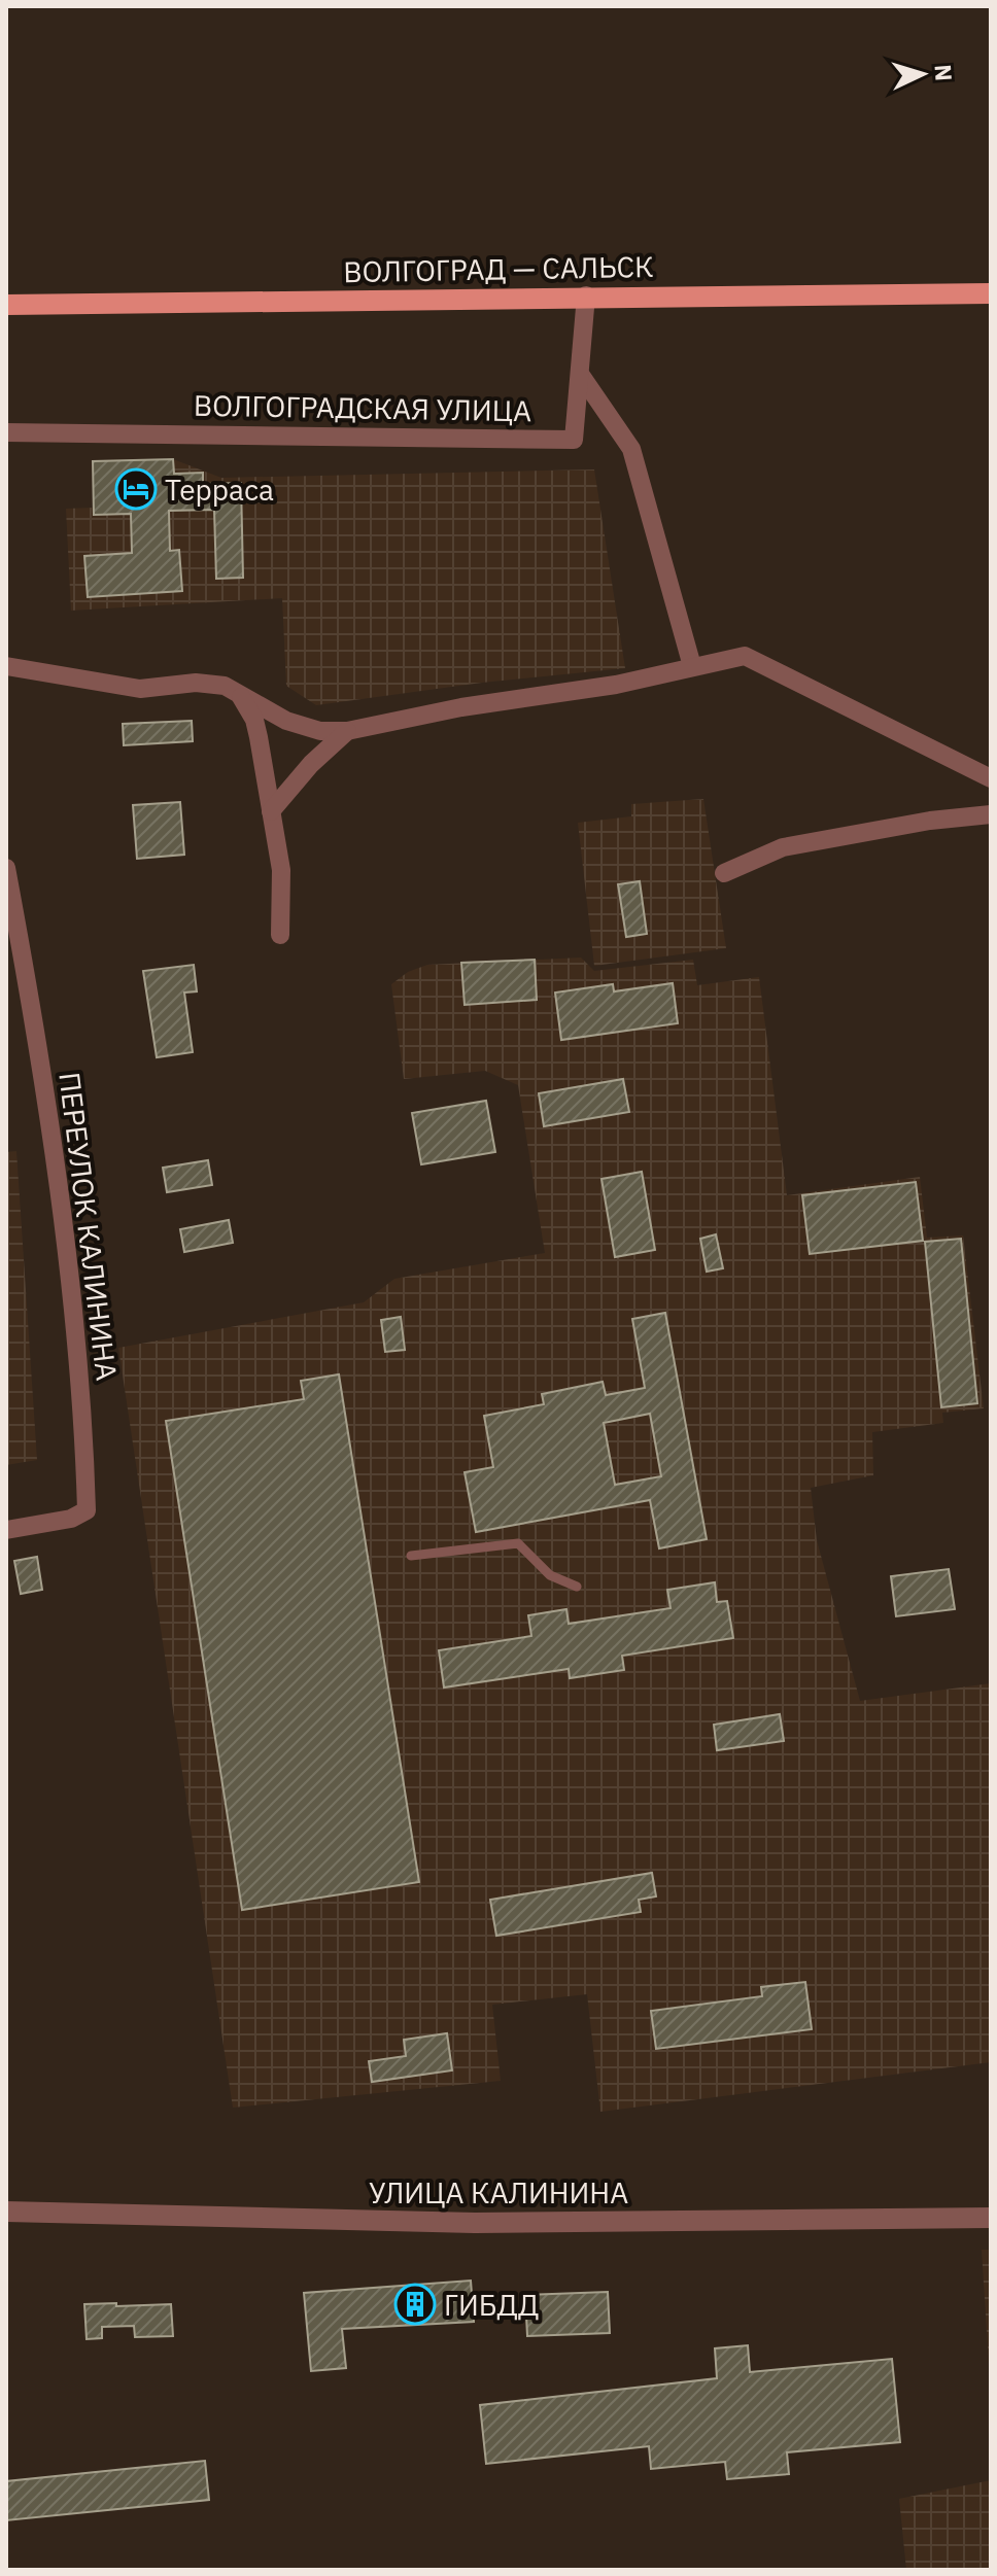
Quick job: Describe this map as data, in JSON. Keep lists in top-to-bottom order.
{
  "streets": {
    "main road": ["ВОЛГОГРАД — САЛЬСК"],
    "street": ["ВОЛГОГРАДСКАЯ УЛИЦА", "ПЕРЕУЛОК КАЛИНИНА", "УЛИЦА КАЛИНИНА"]
  },
  "crossings": [
    ["ВОЛГОГРАД — САЛЬСК", "ВОЛГОГРАДСКАЯ УЛИЦА"]
  ],
  "places": {
    "hotel": ["Терраса"],
    "building": ["ГИБДД"]
  },
  "north": "right"
}
